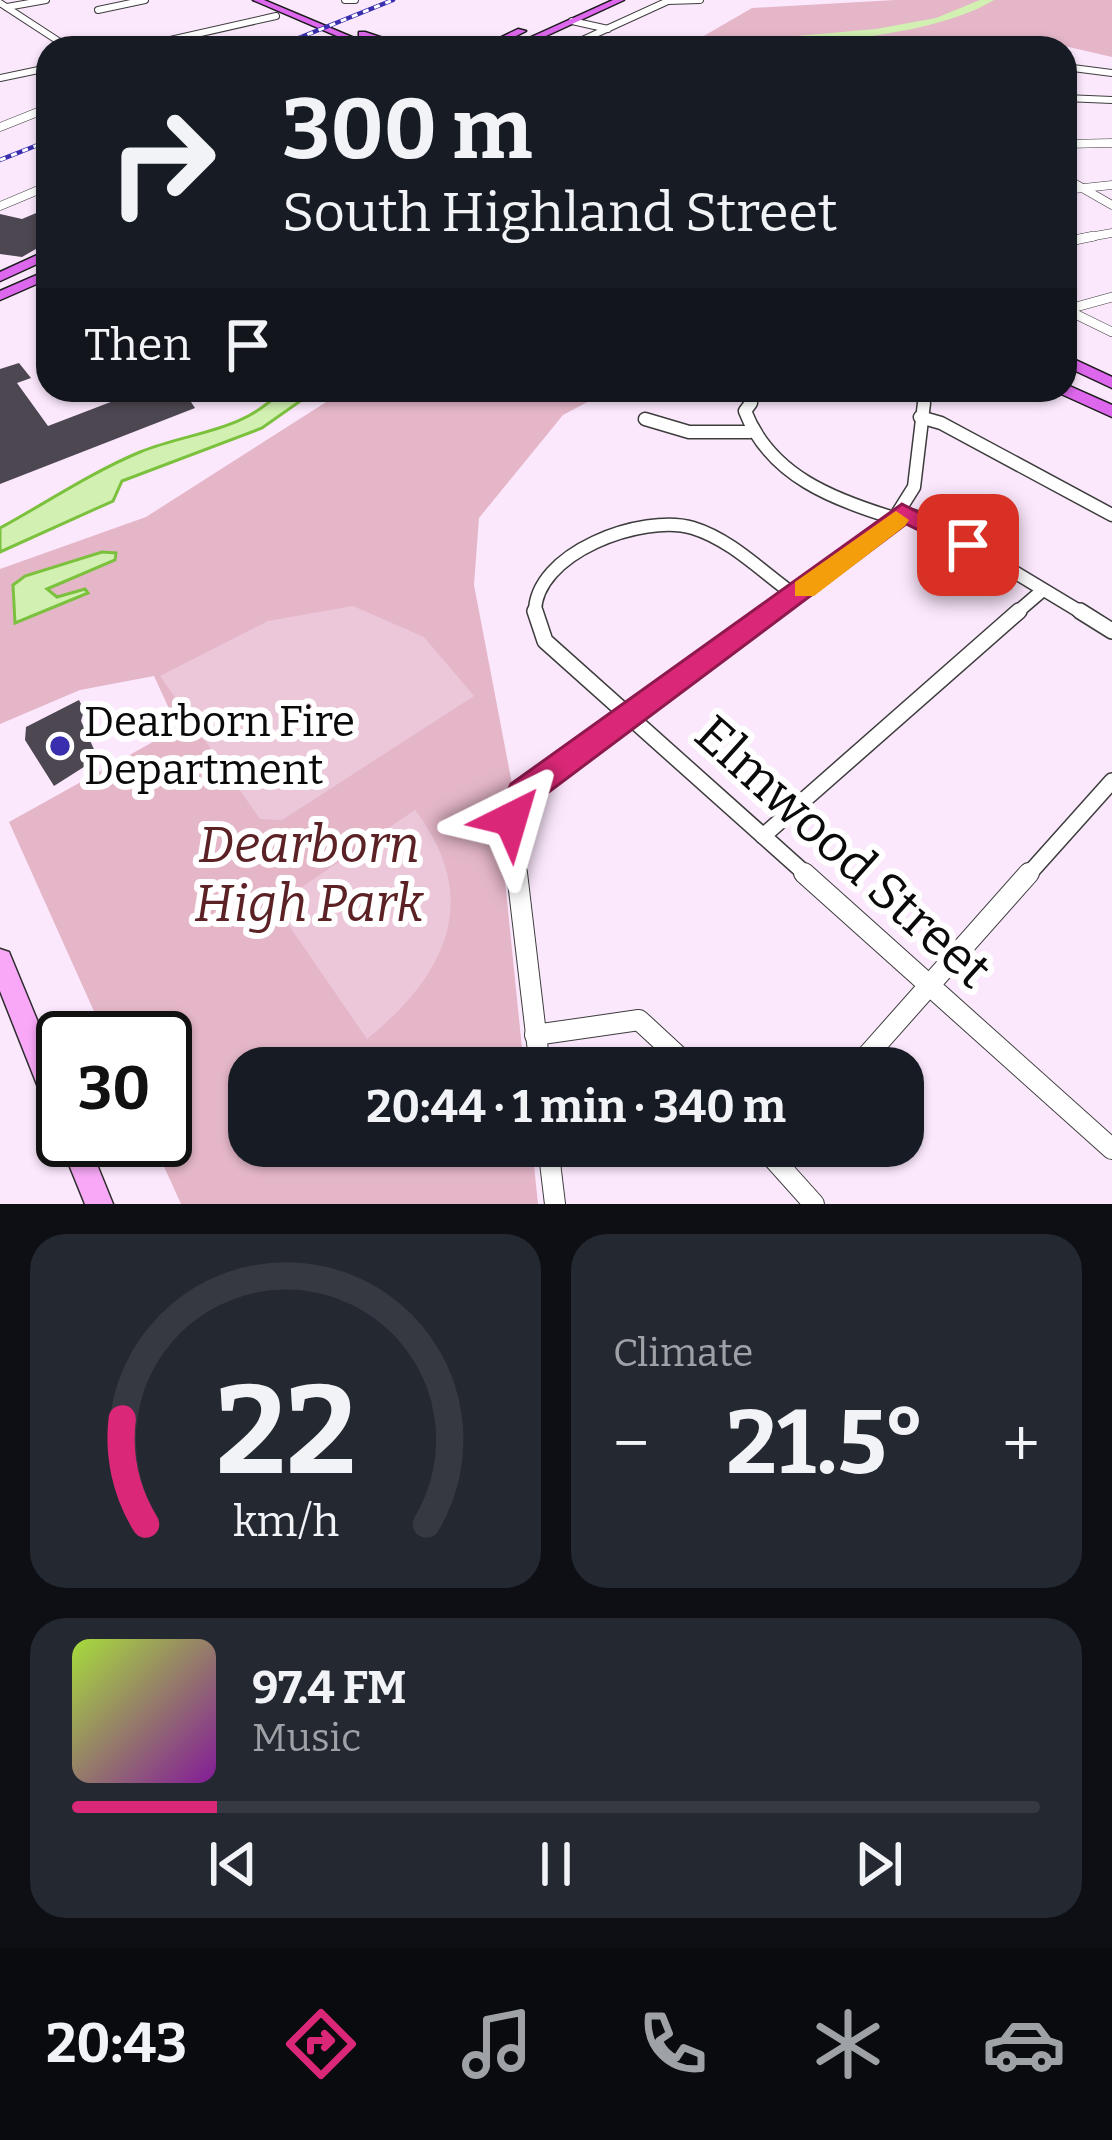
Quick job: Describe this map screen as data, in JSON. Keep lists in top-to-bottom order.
{
  "streets": {
    "street": ["Elmwood Street"]
  },
  "parks": ["Dearborn High Park"],
  "places": ["Dearborn Fire Department"],
  "page": {
    "turn": ["300 m", "South Highland Street"],
    "then": "Then",
    "limit": "30",
    "trip": "20:44 · 1 min · 340 m",
    "tile": "Climate",
    "heat": ["−", "21.5°", "+"],
    "song": ["97.4 FM", "Music"],
    "tabs": "20:43",
    "gauge": ["22", "km/h"]
  }
}
